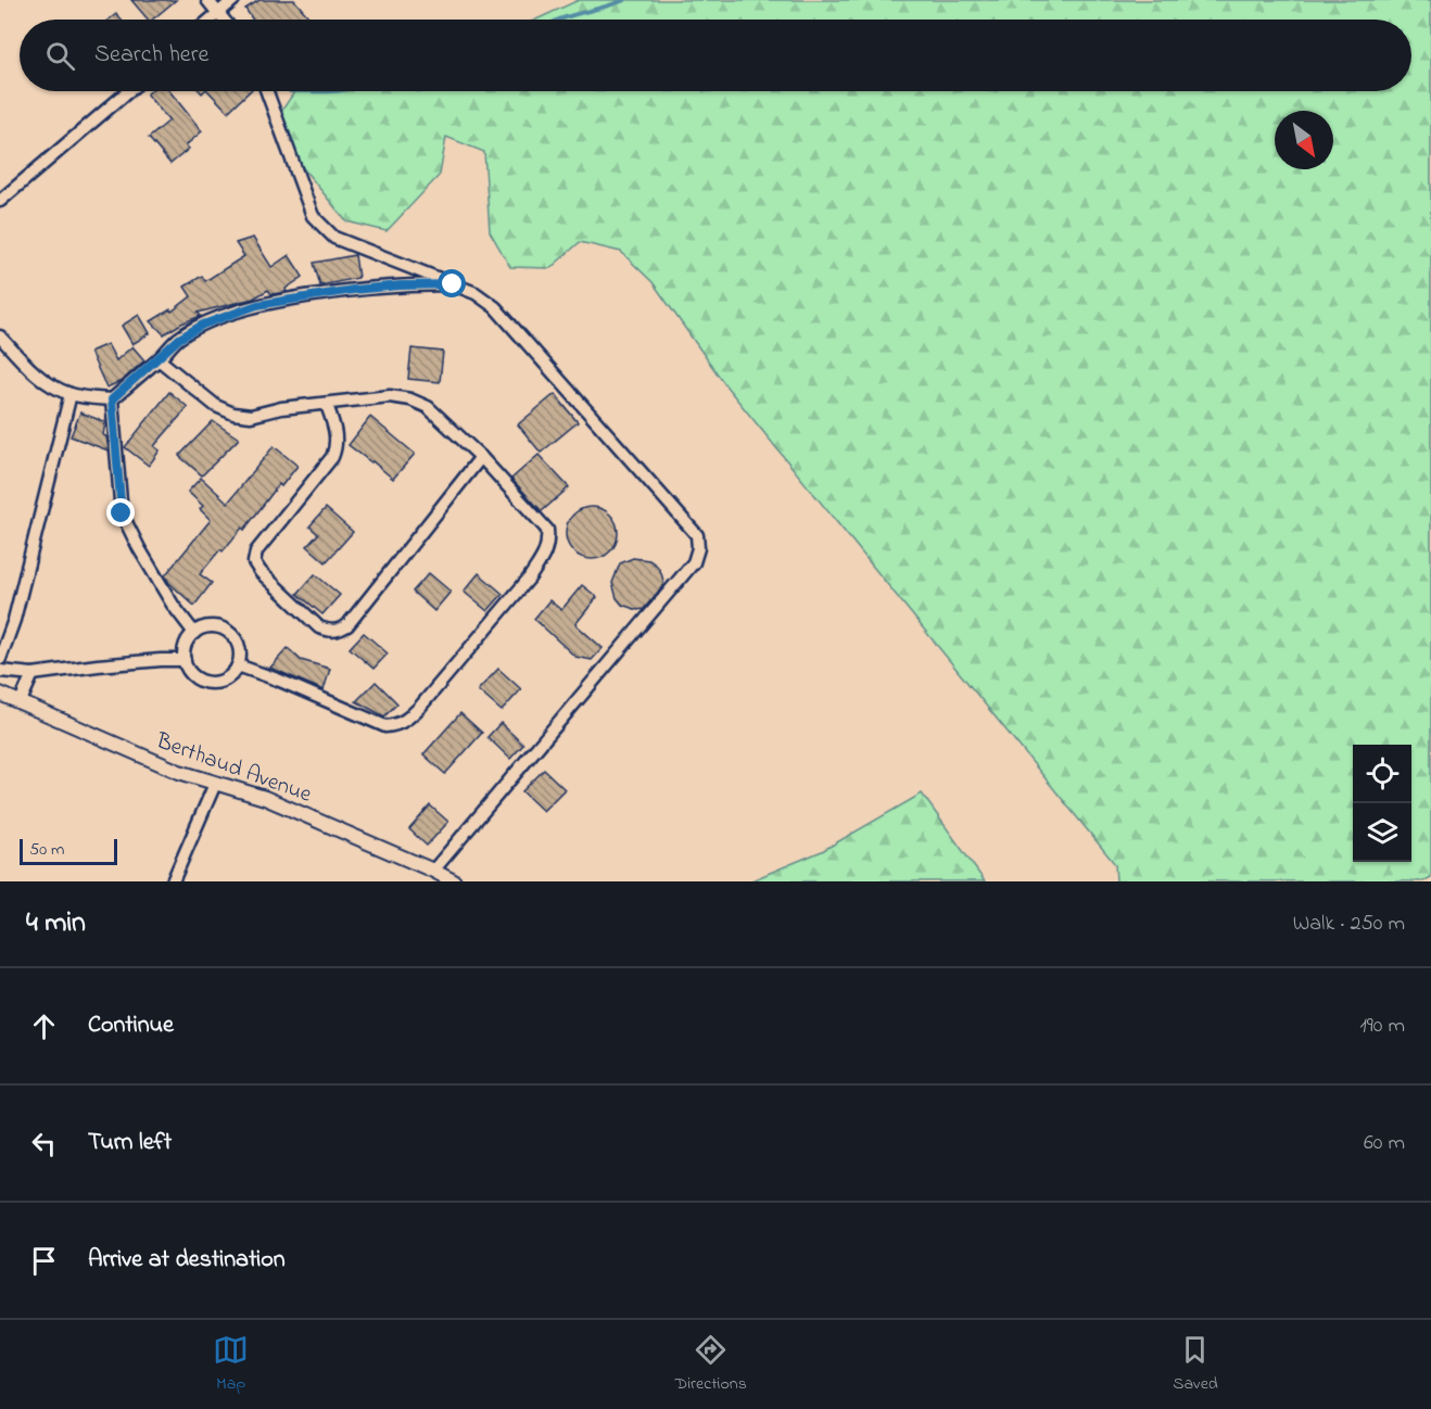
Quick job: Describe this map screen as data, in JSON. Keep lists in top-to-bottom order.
{
  "streets": {
    "street": ["Berthaud Avenue"]
  },
  "scale_bar": "50 m",
  "north": "bottom right",
  "page": {
    "search": "Search here",
    "scale": "50 m",
    "heading": ["4 min", "Walk · 250 m"],
    "list": [
      ["Continue", "190 m"],
      ["Turn left", "60 m"],
      "Arrive at destination"
    ],
    "nav": ["Map", "Directions", "Saved"]
  }
}
